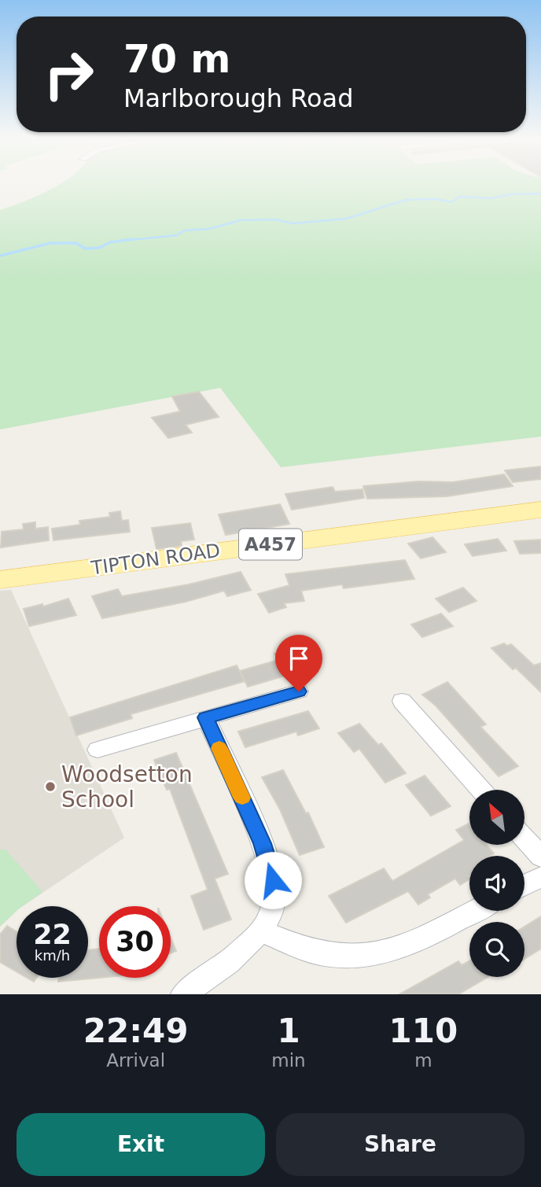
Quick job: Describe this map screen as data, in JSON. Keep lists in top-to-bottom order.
{
  "streets": {
    "main road": ["A457", "TIPTON ROAD"]
  },
  "places": ["Woodsetton School"],
  "north": "top left",
  "page": {
    "turn": ["70 m", "Marlborough Road"],
    "speed": "22 km/h",
    "limit": "30",
    "eta": [
      "22:49",
      "Arrival",
      "1",
      "min",
      "110",
      "m"
    ],
    "buttons": ["Exit", "Share"]
  }
}
